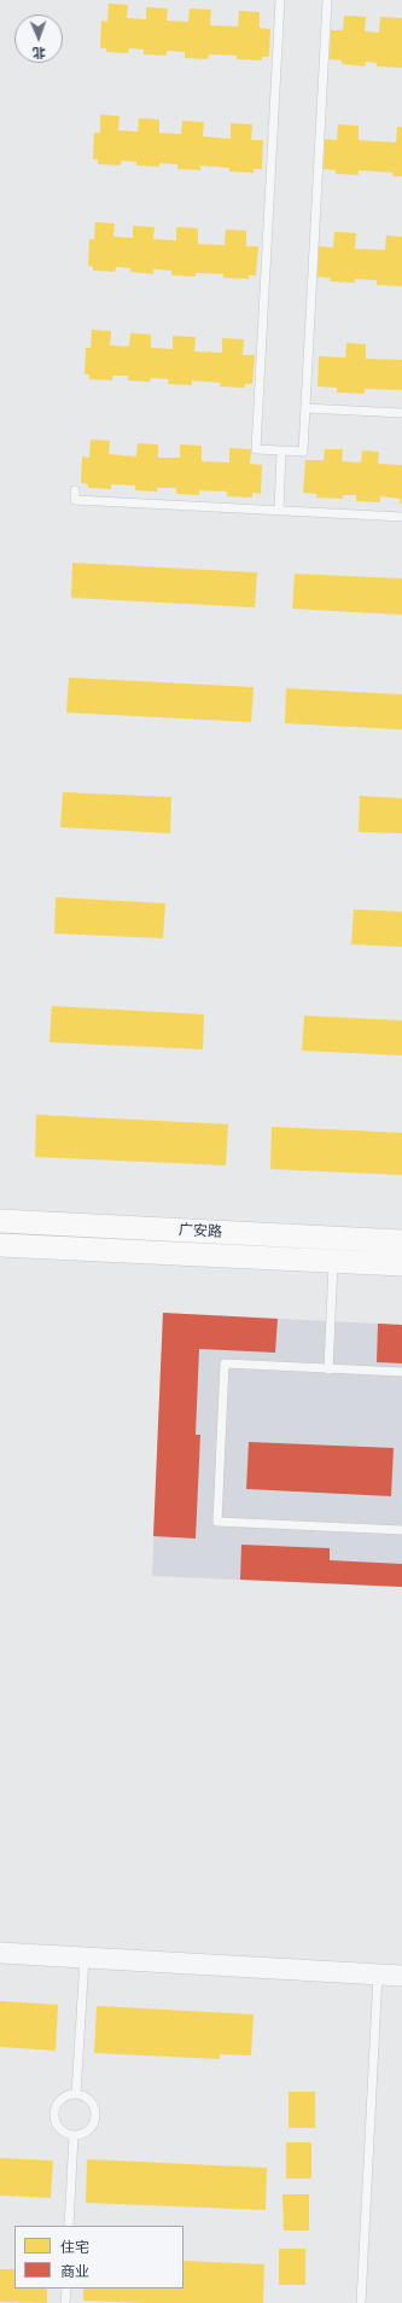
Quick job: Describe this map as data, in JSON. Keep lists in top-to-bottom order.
{
  "streets": {
    "main road": ["广安路"]
  },
  "legend": ["住宅", "商业"],
  "north": "bottom"
}
